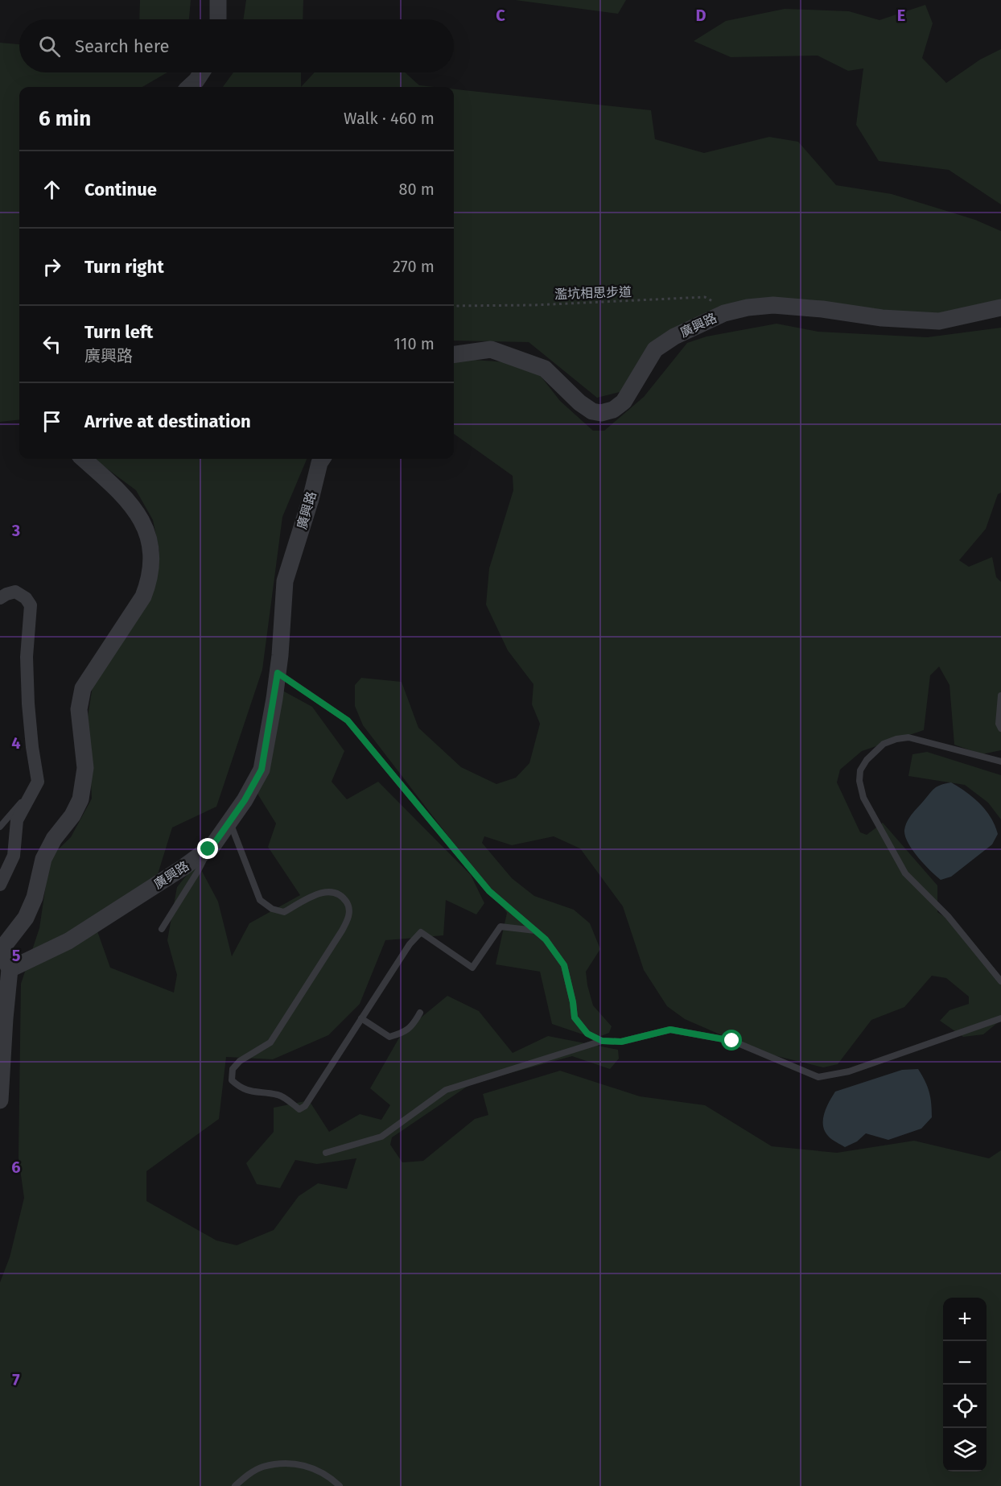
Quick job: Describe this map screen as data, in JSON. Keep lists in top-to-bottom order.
{
  "streets": {
    "street": ["廣興路"],
    "path": ["濫坑相思步道"]
  },
  "crossings": [
    ["濫坑相思步道", "廣興路"]
  ],
  "page": {
    "search": "Search here",
    "heading": ["6 min", "Walk · 460 m"],
    "list": [
      ["Continue", "80 m"],
      ["Turn right", "270 m"],
      ["Turn left", "廣興路", "110 m"],
      "Arrive at destination"
    ],
    "map_buttons": ["+", "−"]
  },
  "grid": {
    "columns": ["C", "D", "E"],
    "rows": [
      "3",
      "4",
      "5",
      "6",
      "7"
    ]
  }
}
